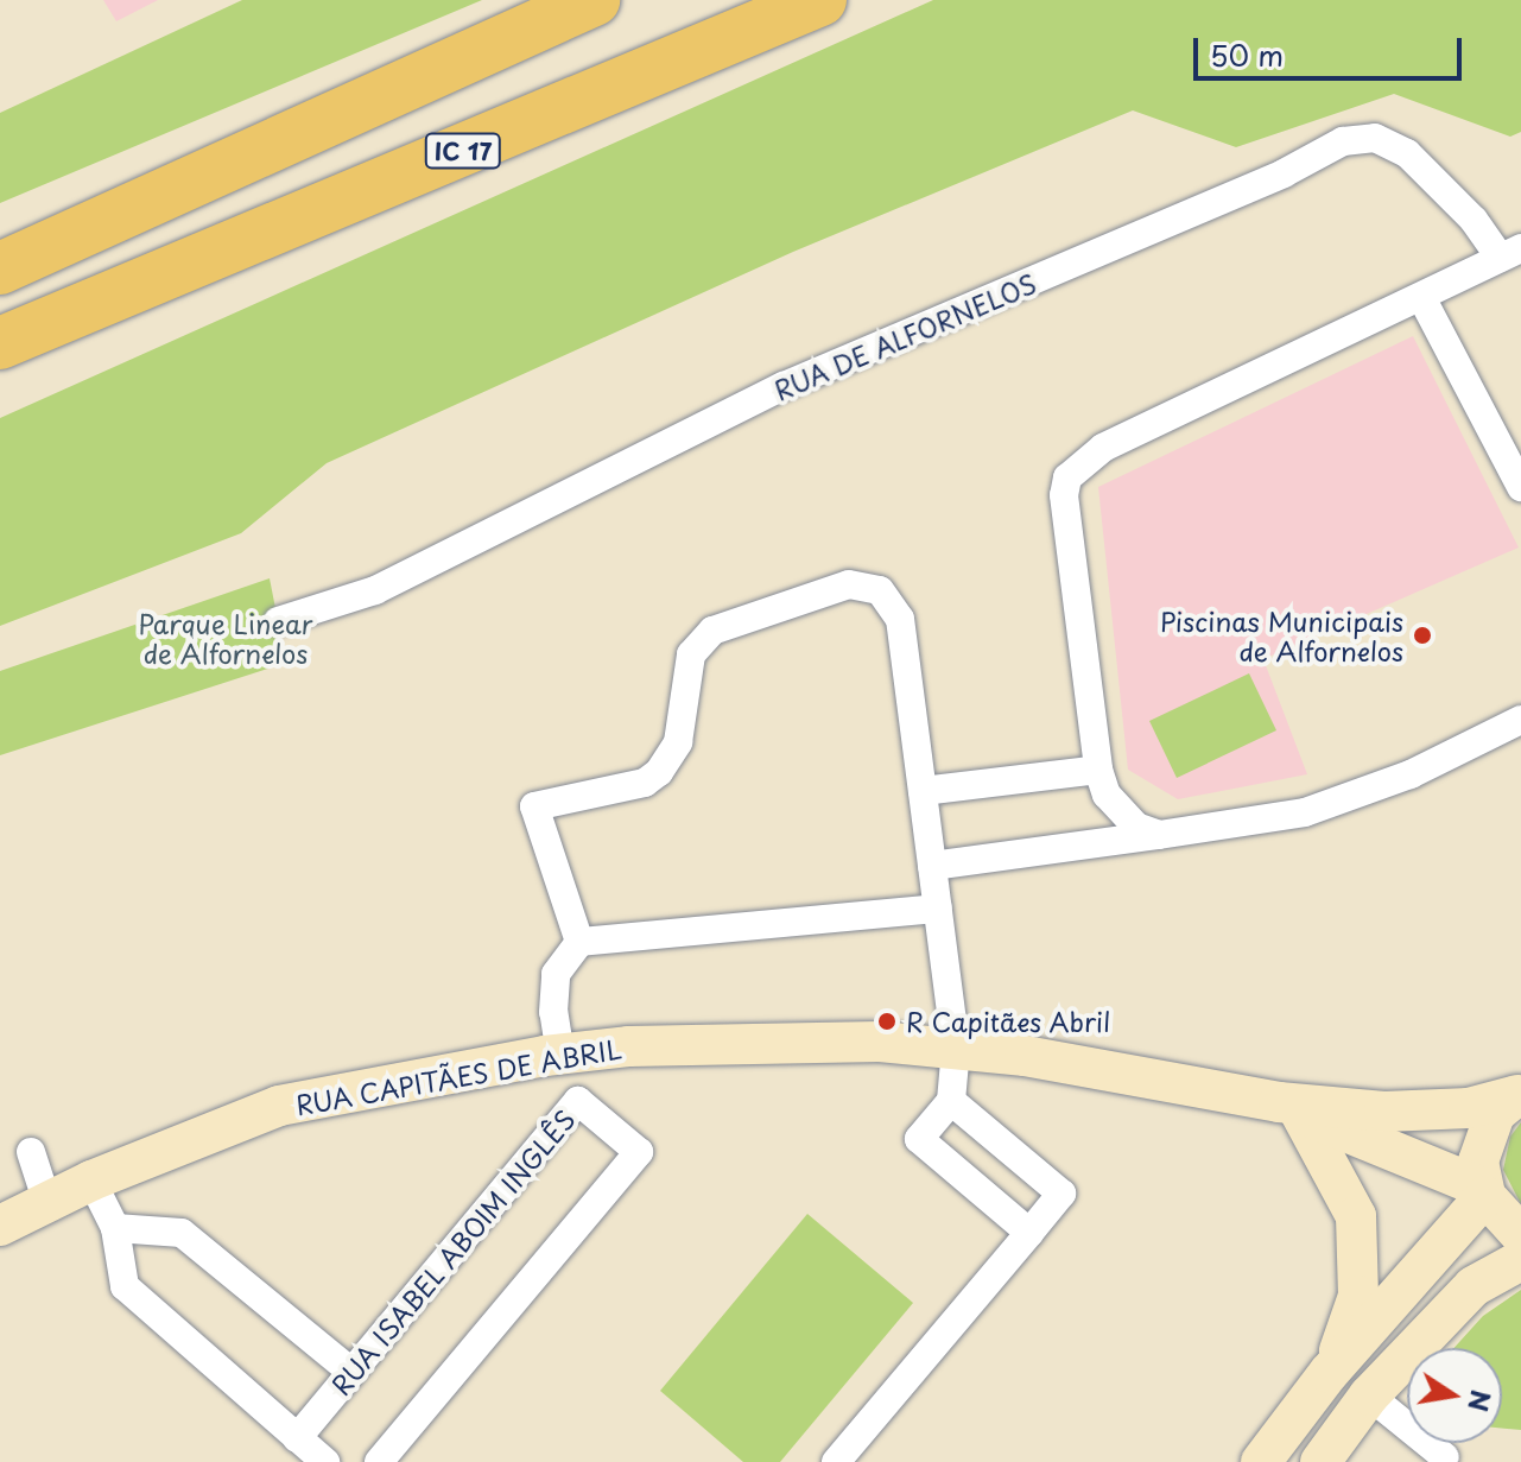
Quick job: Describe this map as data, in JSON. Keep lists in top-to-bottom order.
{
  "streets": {
    "highway": ["IC 17"],
    "street": ["RUA DE ALFORNELOS", "RUA CAPITÃES DE ABRIL", "RUA ISABEL ABOIM INGLÊS"]
  },
  "parks": ["Parque Linear de Alfornelos"],
  "places": ["Piscinas Municipais de Alfornelos", "R Capitães Abril"],
  "scale_bar": "50 m",
  "north": "right"
}
